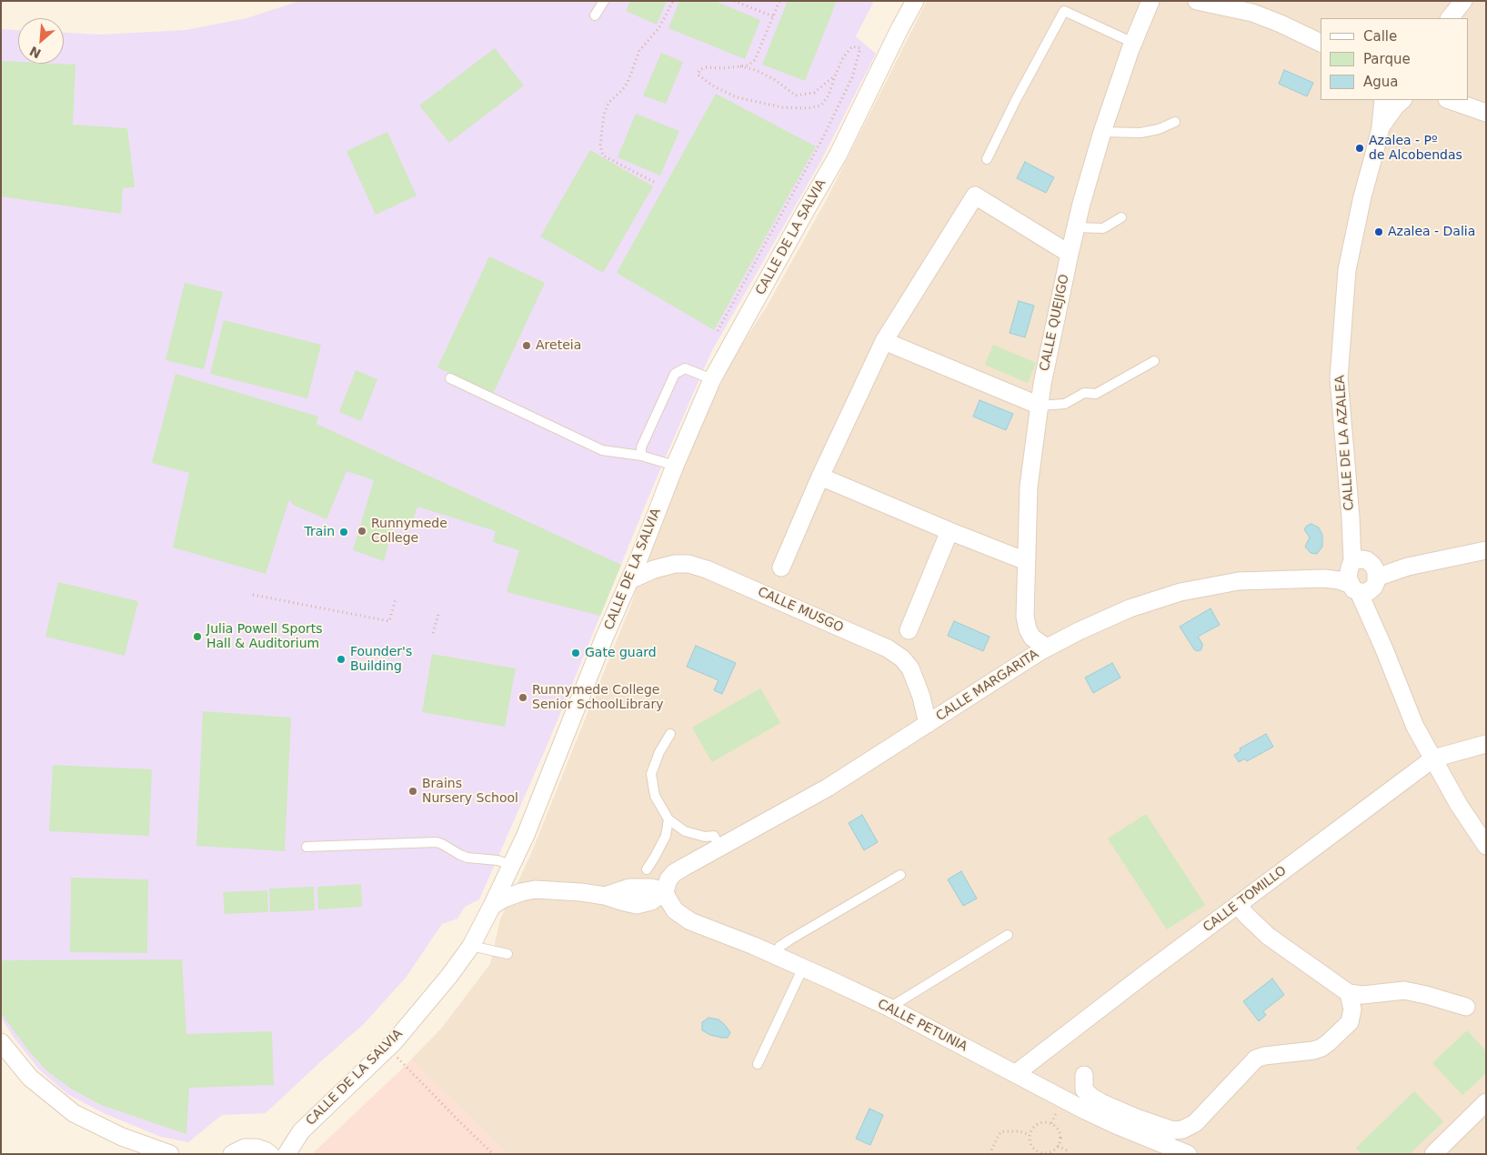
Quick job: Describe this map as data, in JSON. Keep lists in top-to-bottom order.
{
  "streets": {
    "street": [
      "CALLE DE LA SALVIA",
      "CALLE QUEJIGO",
      "CALLE DE LA AZALEA",
      "CALLE MUSGO",
      "CALLE MARGARITA",
      "CALLE TOMILLO",
      "CALLE PETUNIA"
    ]
  },
  "crossings": [
    ["CALLE DE LA SALVIA", "CALLE MUSGO"],
    ["CALLE QUEJIGO", "CALLE MARGARITA"],
    ["CALLE DE LA AZALEA", "CALLE MARGARITA"],
    ["CALLE MUSGO", "CALLE MARGARITA"],
    ["CALLE MARGARITA", "CALLE PETUNIA"],
    ["CALLE TOMILLO", "CALLE PETUNIA"]
  ],
  "places": [
    "Azalea - Pº de Alcobendas",
    "Azalea - Dalia",
    "Areteia",
    "Runnymede College",
    "Train",
    "Julia Powell Sports Hall & Auditorium",
    "Gate guard",
    "Founder's Building",
    "Runnymede College Senior SchoolLibrary",
    "Brains Nursery School"
  ],
  "legend": ["Calle", "Parque", "Agua"],
  "north": "bottom left"
}
